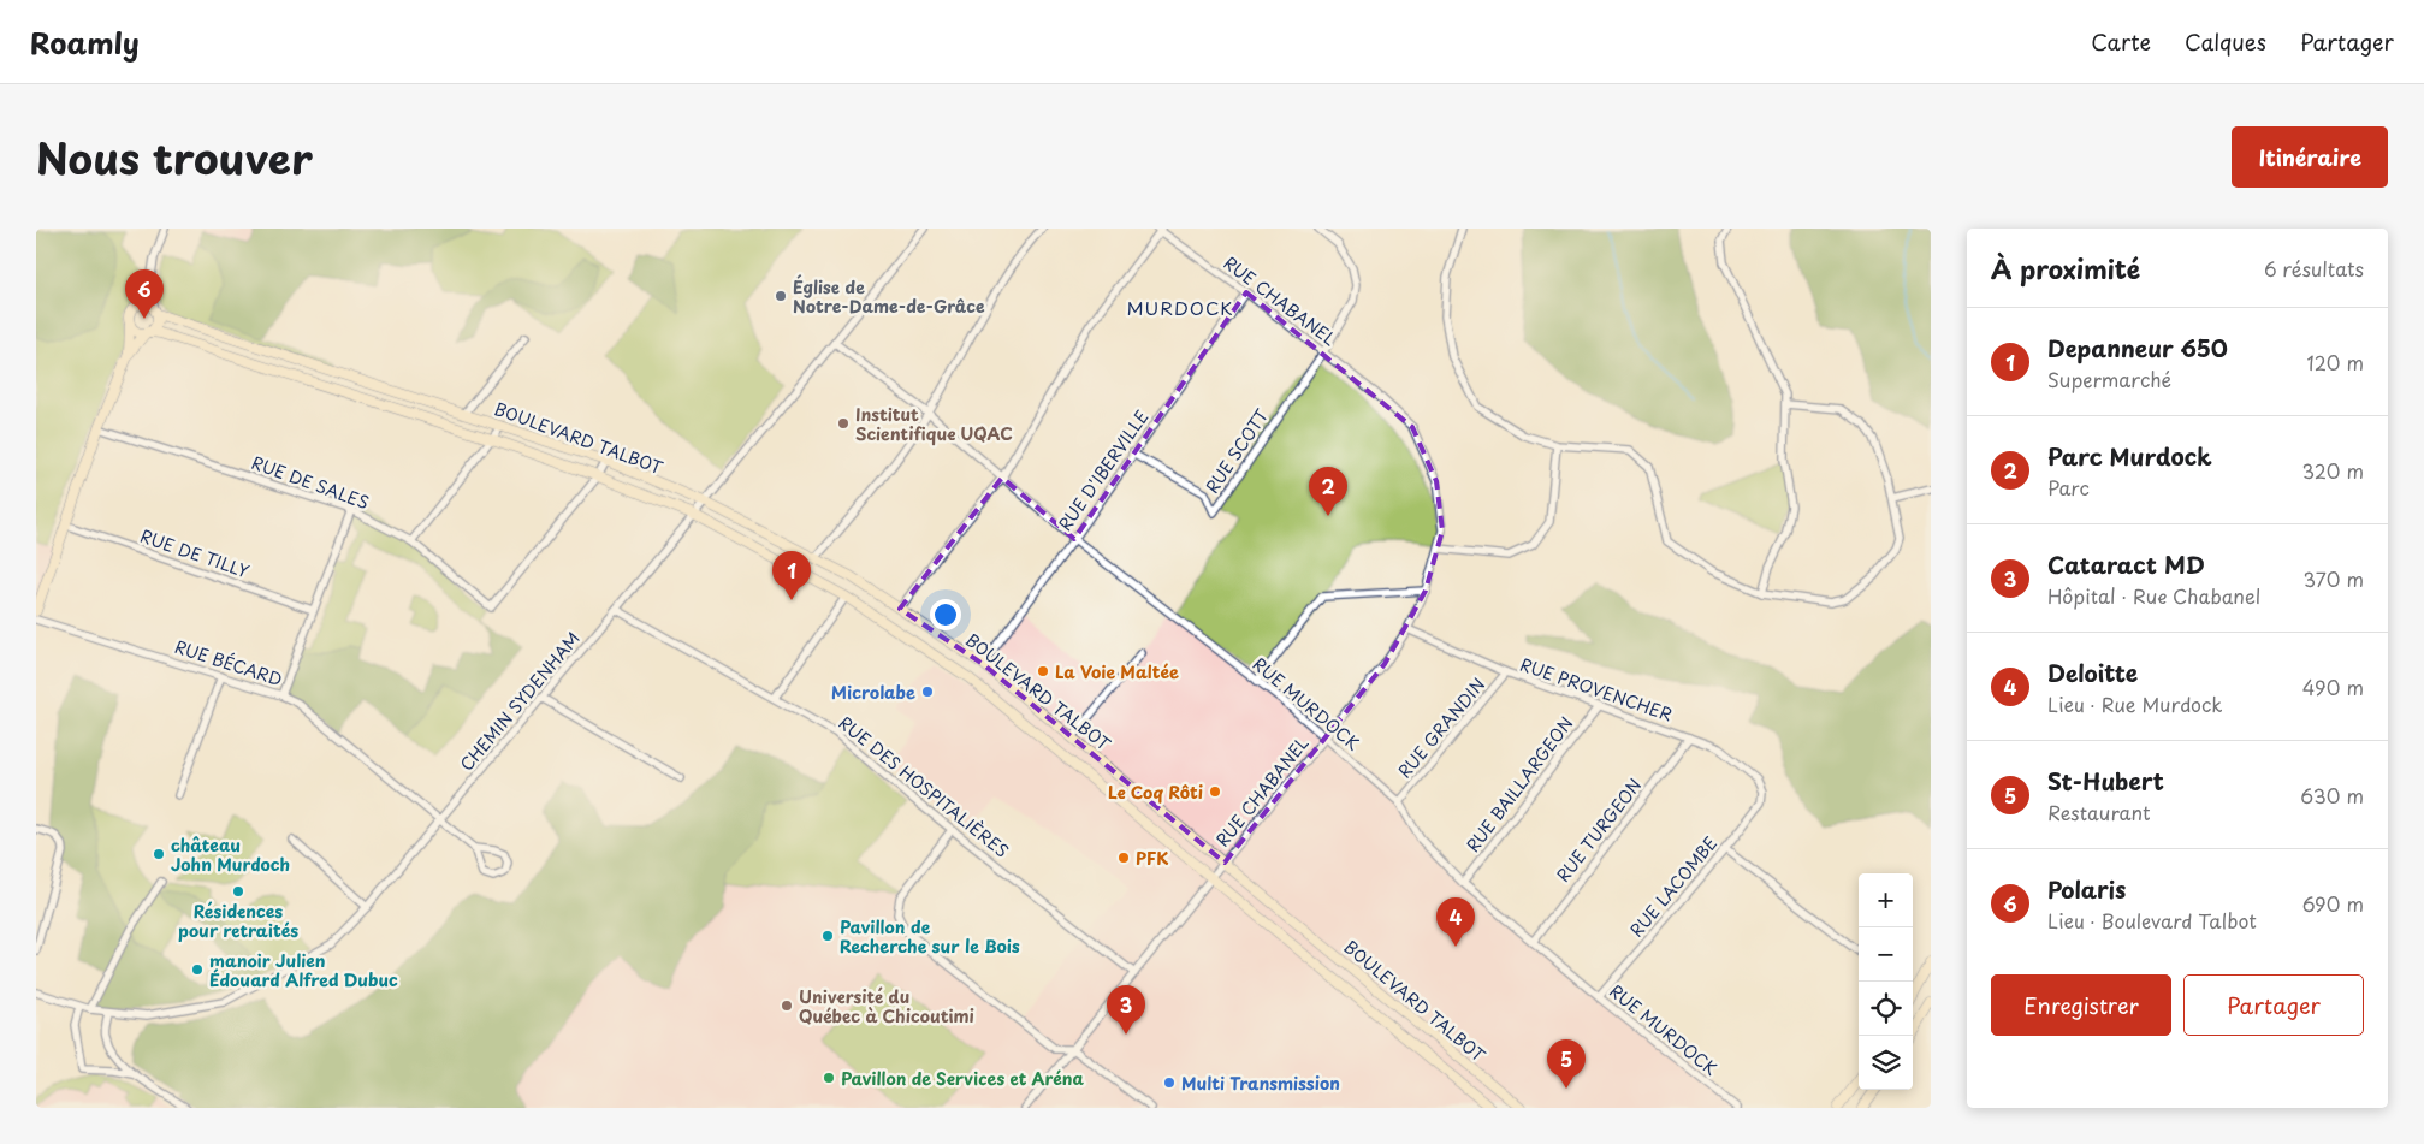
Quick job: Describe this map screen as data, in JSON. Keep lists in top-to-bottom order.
{
  "streets": {
    "main road": ["BOULEVARD TALBOT"],
    "street": [
      "RUE CHABANEL",
      "RUE SCOTT",
      "RUE D'IBERVILLE",
      "RUE DE SALES",
      "RUE DE TILLY",
      "RUE BÉCARD",
      "RUE PROVENCHER",
      "CHEMIN SYDENHAM",
      "RUE MURDOCK",
      "RUE GRANDIN",
      "RUE BAILLARGEON",
      "RUE DES HOSPITALIÈRES",
      "RUE TURGEON",
      "RUE LACOMBE"
    ]
  },
  "crossings": [
    ["RUE CHABANEL", "BOULEVARD TALBOT"],
    ["RUE CHABANEL", "RUE SCOTT"],
    ["RUE CHABANEL", "RUE D'IBERVILLE"],
    ["RUE CHABANEL", "RUE PROVENCHER"],
    ["RUE CHABANEL", "RUE MURDOCK"],
    ["RUE CHABANEL", "RUE DES HOSPITALIÈRES"],
    ["BOULEVARD TALBOT", "RUE D'IBERVILLE"],
    ["BOULEVARD TALBOT", "RUE DE SALES"],
    ["BOULEVARD TALBOT", "CHEMIN SYDENHAM"],
    ["RUE SCOTT", "RUE D'IBERVILLE"],
    ["RUE D'IBERVILLE", "RUE MURDOCK"],
    ["RUE BÉCARD", "CHEMIN SYDENHAM"],
    ["RUE PROVENCHER", "RUE GRANDIN"],
    ["RUE PROVENCHER", "RUE BAILLARGEON"],
    ["RUE PROVENCHER", "RUE TURGEON"],
    ["RUE PROVENCHER", "RUE LACOMBE"],
    ["CHEMIN SYDENHAM", "RUE MURDOCK"],
    ["CHEMIN SYDENHAM", "RUE DES HOSPITALIÈRES"],
    ["RUE MURDOCK", "RUE GRANDIN"],
    ["RUE MURDOCK", "RUE BAILLARGEON"],
    ["RUE MURDOCK", "RUE TURGEON"],
    ["RUE MURDOCK", "RUE LACOMBE"]
  ],
  "districts": ["MURDOCK"],
  "places": [
    "Église de Notre-Dame-de-Grâce",
    "Institut Scientifique UQAC",
    "La Voie Maltée",
    "Microlabe",
    "Le Coq Rôti",
    "château John Murdoch",
    "PFK",
    "Résidences pour retraités",
    "Pavillon de Recherche sur le Bois",
    "manoir Julien Édouard Alfred Dubuc",
    "Université du Québec à Chicoutimi",
    "Pavillon de Services et Aréna",
    "Multi Transmission"
  ],
  "page": {
    "header": "Roamly",
    "nav": ["Carte", "Calques", "Partager"],
    "title": "Nous trouver",
    "buttons": [
      "Itinéraire",
      ["Enregistrer", "Partager"]
    ],
    "heading": ["À proximité", "6 résultats"],
    "pins": [
      "6",
      "2",
      "1",
      "4",
      "3",
      "5"
    ],
    "list": [
      {
        "mark": "1",
        "name": "Depanneur 650",
        "note": "Supermarché",
        "value": "120 m"
      },
      {
        "mark": "2",
        "name": "Parc Murdock",
        "note": "Parc",
        "value": "320 m"
      },
      {
        "mark": "3",
        "name": "Cataract MD",
        "note": "Hôpital · Rue Chabanel",
        "value": "370 m"
      },
      {
        "mark": "4",
        "name": "Deloitte",
        "note": "Lieu · Rue Murdock",
        "value": "490 m"
      },
      {
        "mark": "5",
        "name": "St-Hubert",
        "note": "Restaurant",
        "value": "630 m"
      },
      {
        "mark": "6",
        "name": "Polaris",
        "note": "Lieu · Boulevard Talbot",
        "value": "690 m"
      }
    ],
    "map_buttons": ["+", "−"]
  }
}
